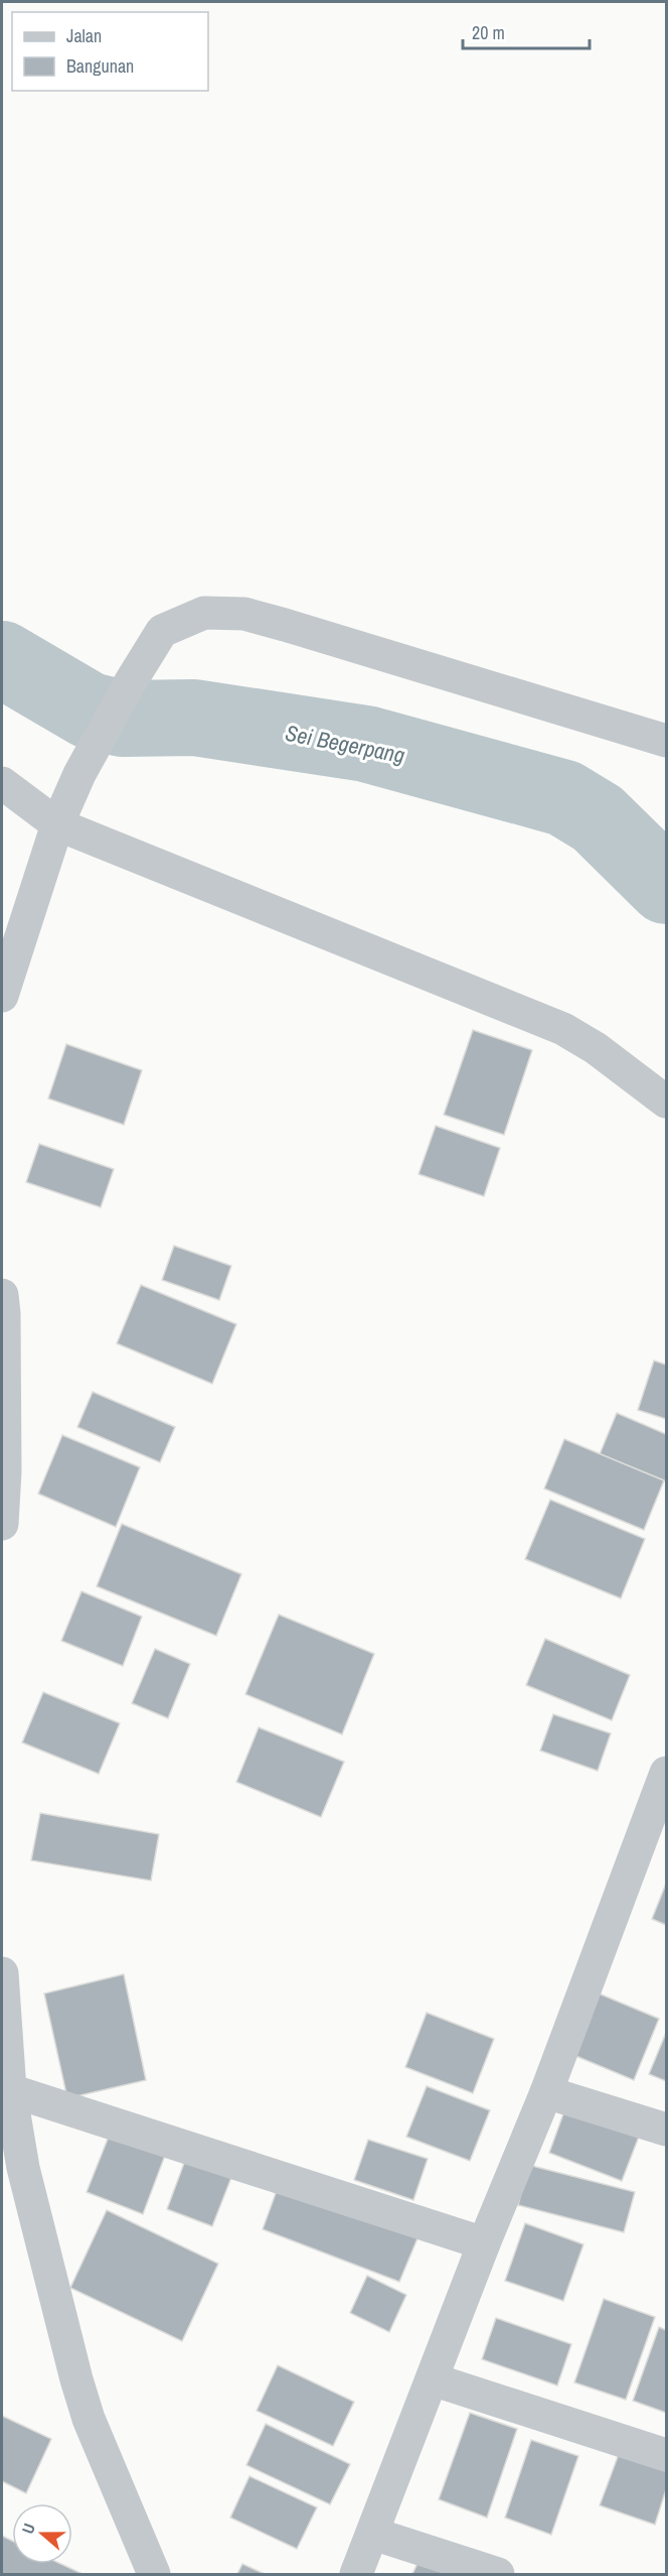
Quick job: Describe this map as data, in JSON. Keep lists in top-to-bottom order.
{
  "water": ["Sei Begerpang"],
  "legend": ["Jalan", "Bangunan"],
  "scale_bar": "20 m",
  "north": "left"
}
